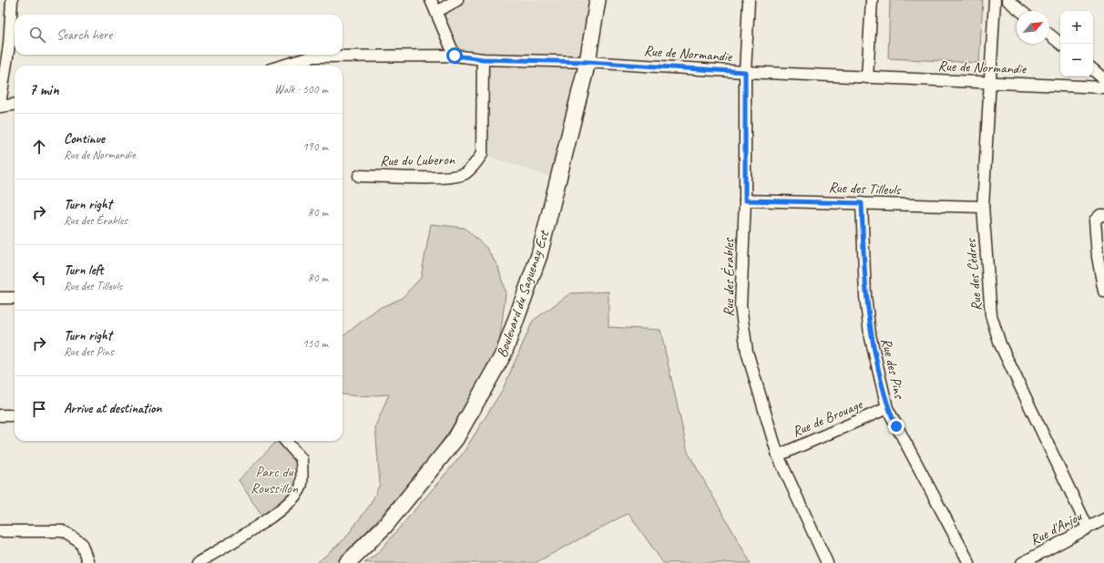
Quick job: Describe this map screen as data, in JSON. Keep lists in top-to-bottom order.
{
  "streets": {
    "main road": ["Boulevard du Saguenay Est"],
    "street": [
      "Rue de Normandie",
      "Rue du Luberon",
      "Rue des Tilleuls",
      "Rue des Cèdres",
      "Rue des Érables",
      "Rue des Pins",
      "Rue de Brouage",
      "Rue d'Anjou"
    ]
  },
  "crossings": [
    ["Rue de Normandie", "Rue du Luberon"],
    ["Rue de Normandie", "Rue des Cèdres"],
    ["Rue de Normandie", "Rue des Érables"],
    ["Rue de Normandie", "Boulevard du Saguenay Est"],
    ["Rue des Tilleuls", "Rue des Cèdres"],
    ["Rue des Tilleuls", "Rue des Érables"],
    ["Rue des Tilleuls", "Rue des Pins"],
    ["Rue des Cèdres", "Rue d'Anjou"],
    ["Rue des Érables", "Rue de Brouage"],
    ["Rue des Pins", "Rue de Brouage"]
  ],
  "parks": ["Parc du Roussillon"],
  "north": "top right",
  "page": {
    "map_buttons": ["+", "−"],
    "search": "Search here",
    "heading": ["7 min", "Walk · 500 m"],
    "list": [
      ["Continue", "Rue de Normandie", "190 m"],
      ["Turn right", "Rue des Érables", "80 m"],
      ["Turn left", "Rue des Tilleuls", "80 m"],
      ["Turn right", "Rue des Pins", "150 m"],
      "Arrive at destination"
    ]
  }
}
